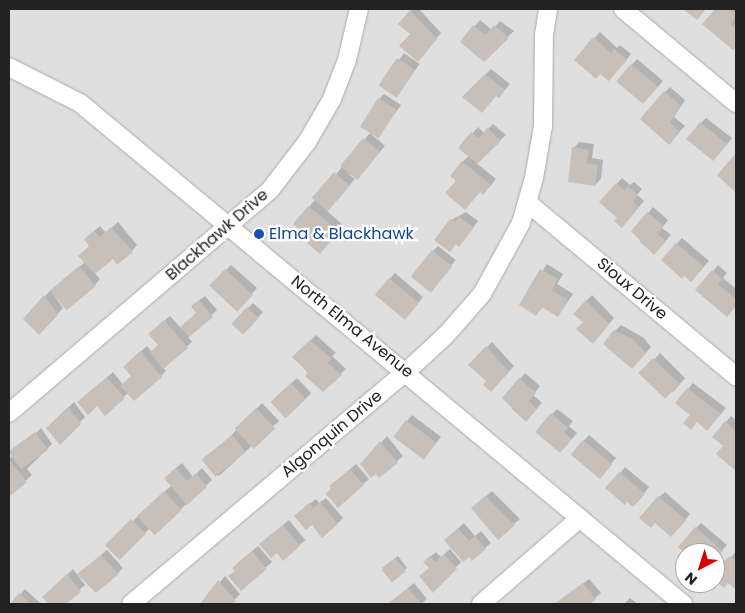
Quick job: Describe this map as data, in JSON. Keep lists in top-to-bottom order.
{
  "streets": {
    "street": [
      "Blackhawk Drive",
      "Sioux Drive",
      "North Elma Avenue",
      "Algonquin Drive"
    ]
  },
  "crossings": [
    ["Blackhawk Drive", "North Elma Avenue"],
    ["Sioux Drive", "Algonquin Drive"],
    ["North Elma Avenue", "Algonquin Drive"]
  ],
  "places": ["Elma & Blackhawk"],
  "north": "bottom left"
}
